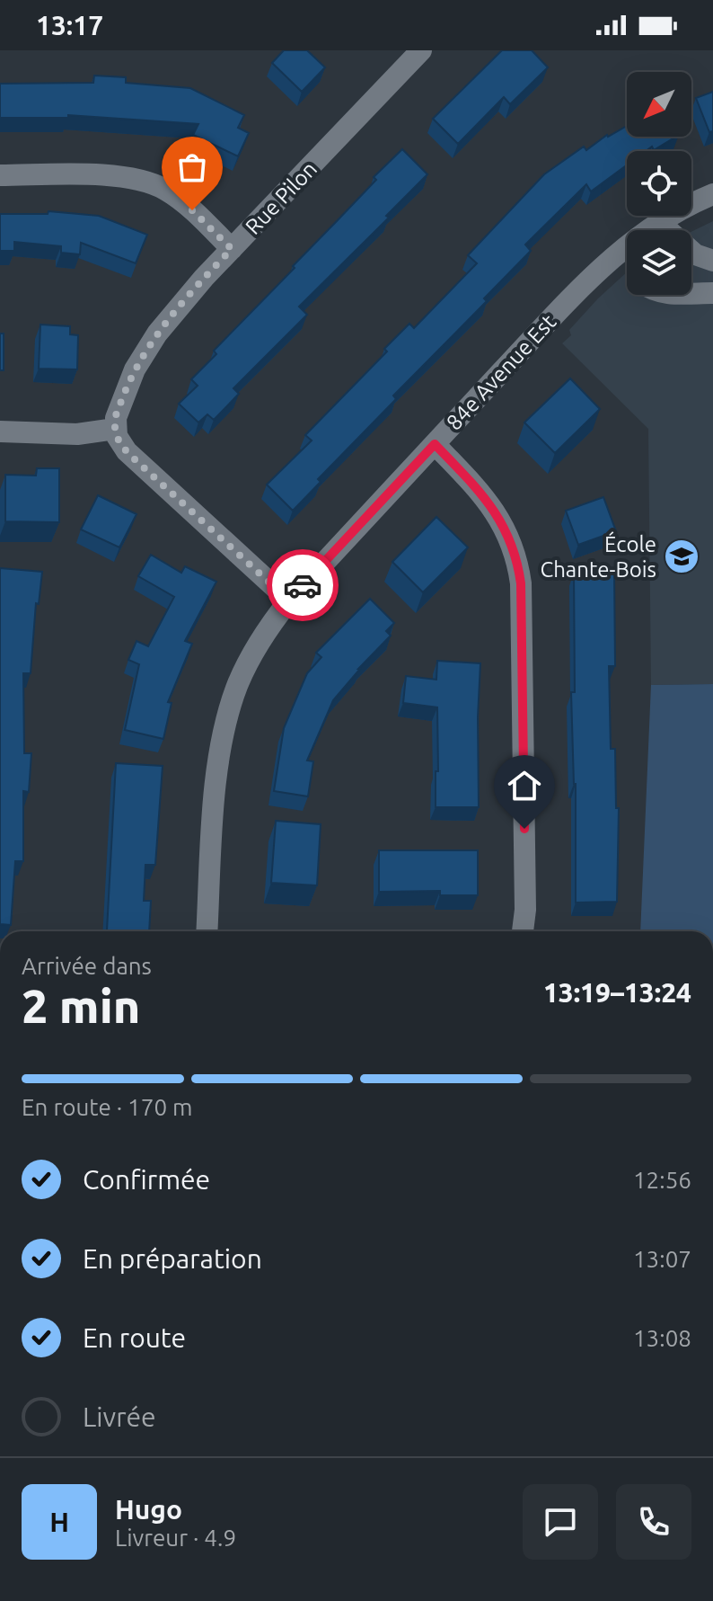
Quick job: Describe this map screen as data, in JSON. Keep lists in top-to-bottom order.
{
  "streets": {
    "street": ["Rue Pilon", "84e Avenue Est"]
  },
  "places": {
    "school or university": ["École Chante-Bois"]
  },
  "north": "bottom left",
  "page": {
    "status": "13:17",
    "heading": ["2 min", "Arrivée dans", "13:19–13:24"],
    "panel": ["Hugo", "Livreur · 4.9"],
    "bar": "En route · 170 m",
    "list": [
      ["Confirmée", "12:56"],
      ["En préparation", "13:07"],
      ["En route", "13:08"],
      "Livrée"
    ],
    "round": "H"
  }
}
